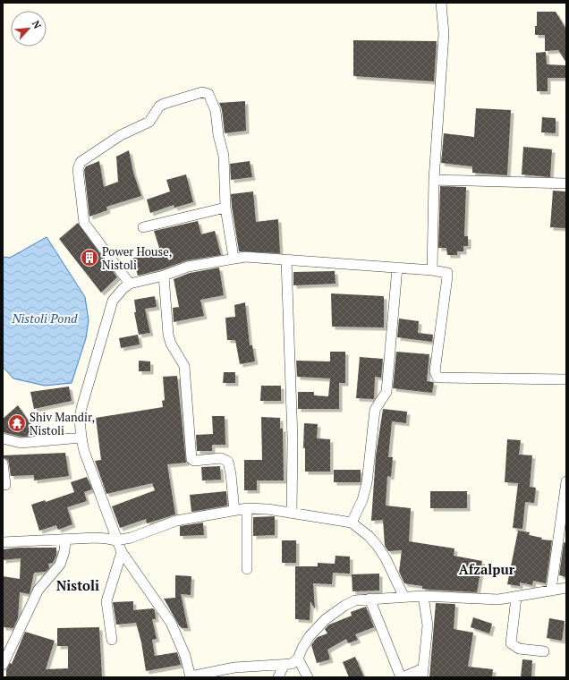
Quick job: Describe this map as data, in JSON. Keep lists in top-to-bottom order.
{
  "districts": ["Afzalpur", "Nistoli"],
  "water": ["Nistoli Pond"],
  "places": {
    "building": ["Power House, Nistoli"],
    "temple": ["Shiv Mandir, Nistoli"]
  },
  "north": "top right"
}
